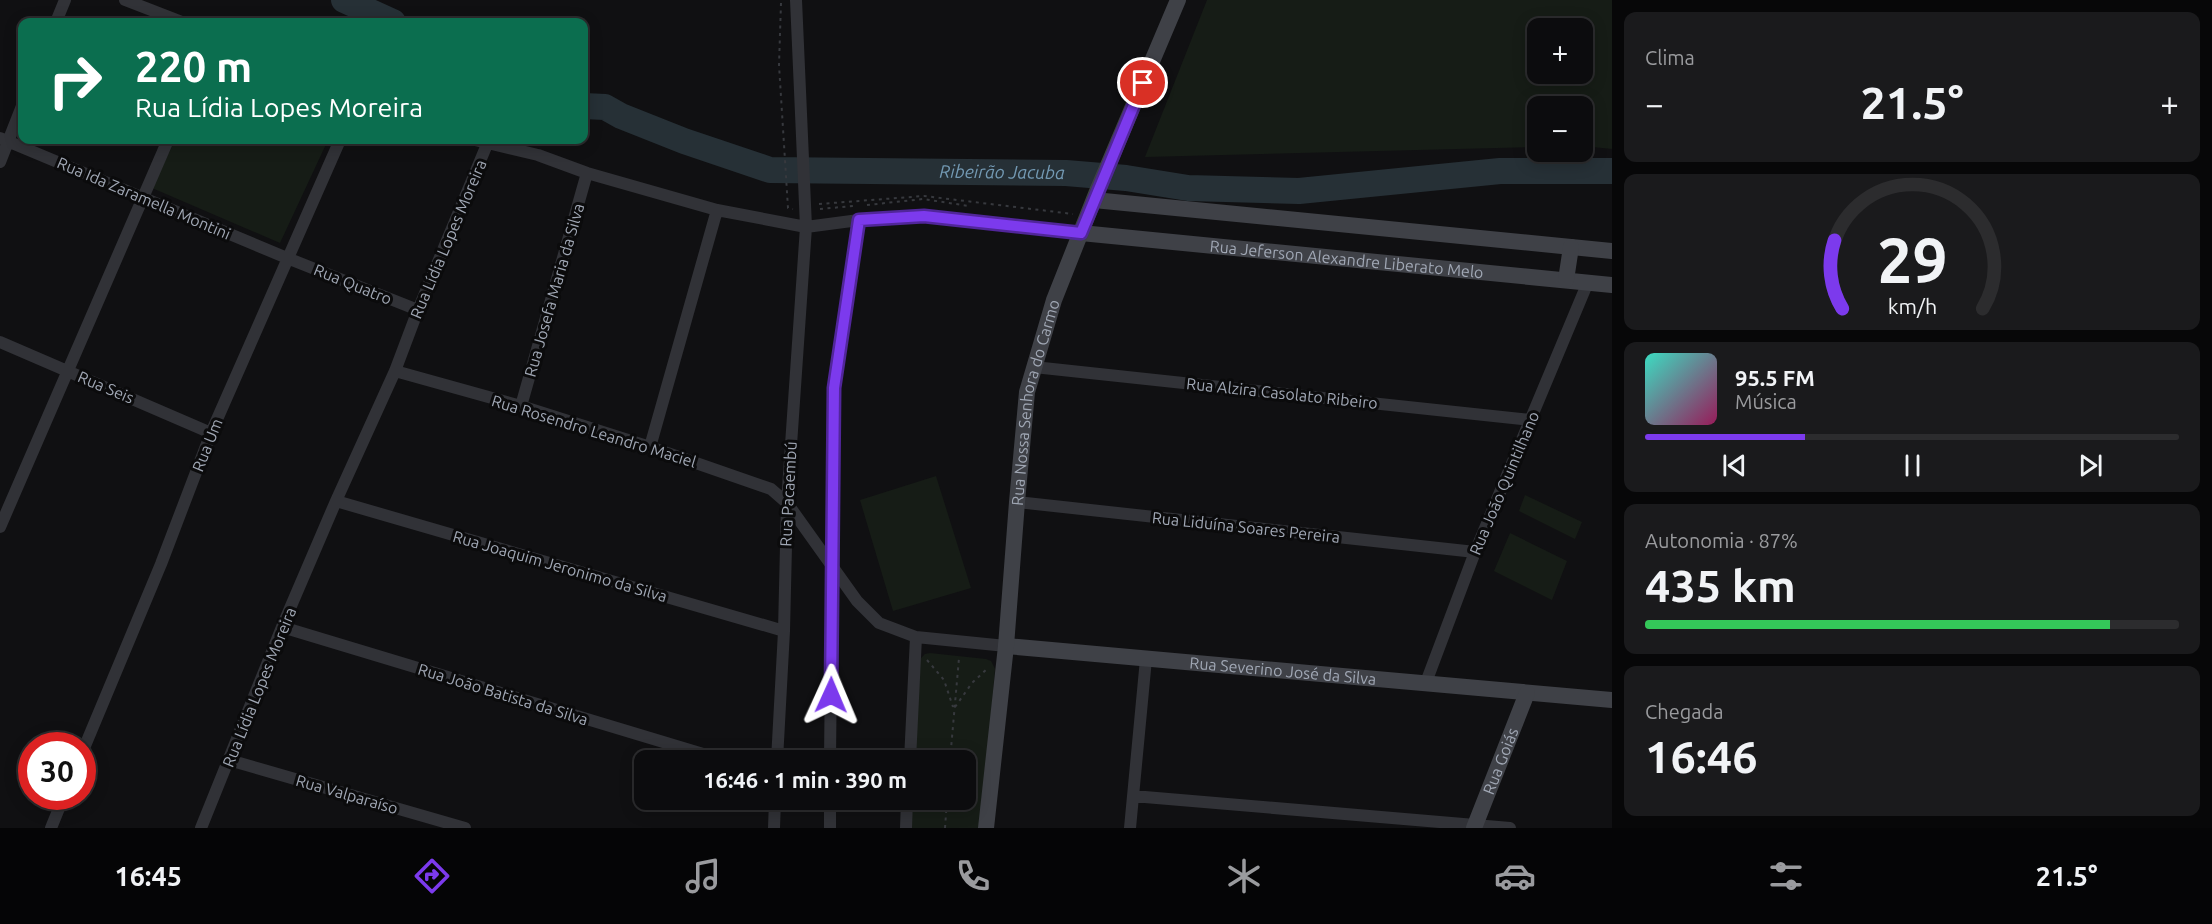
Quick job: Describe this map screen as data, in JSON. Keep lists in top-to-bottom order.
{
  "streets": {
    "main road": [
      "Rua Jeferson Alexandre Liberato Melo",
      "Rua Nossa Senhora do Carmo",
      "Rua Severino José da Silva",
      "Rua Goiás"
    ],
    "street": [
      "Rua Ida Zaramella Montini",
      "Rua Lídia Lopes Moreira",
      "Rua Quatro",
      "Rua Josefa Maria da Silva",
      "Rua Seis",
      "Rua Alzira Casolato Ribeiro",
      "Rua Rosendro Leandro Maciel",
      "Rua Um",
      "Rua João Quintilhano",
      "Rua Pacaembú",
      "Rua Liduína Soares Pereira",
      "Rua Joaquim Jeronimo da Silva",
      "Rua João Batista da Silva",
      "Rua Valparaíso"
    ]
  },
  "crossings": [
    ["Rua Ida Zaramella Montini", "Rua Quatro"],
    ["Rua Ida Zaramella Montini", "Rua Um"],
    ["Rua Lídia Lopes Moreira", "Rua Jeferson Alexandre Liberato Melo"],
    ["Rua Lídia Lopes Moreira", "Rua Quatro"],
    ["Rua Lídia Lopes Moreira", "Rua Josefa Maria da Silva"],
    ["Rua Lídia Lopes Moreira", "Rua Nossa Senhora do Carmo"],
    ["Rua Lídia Lopes Moreira", "Rua Rosendro Leandro Maciel"],
    ["Rua Lídia Lopes Moreira", "Rua Pacaembú"],
    ["Rua Lídia Lopes Moreira", "Rua Joaquim Jeronimo da Silva"],
    ["Rua Lídia Lopes Moreira", "Rua João Batista da Silva"],
    ["Rua Lídia Lopes Moreira", "Rua Valparaíso"],
    ["Rua Jeferson Alexandre Liberato Melo", "Rua Nossa Senhora do Carmo"],
    ["Rua Jeferson Alexandre Liberato Melo", "Rua João Quintilhano"],
    ["Rua Quatro", "Rua Um"],
    ["Rua Josefa Maria da Silva", "Rua Rosendro Leandro Maciel"],
    ["Rua Seis", "Rua Um"],
    ["Rua Alzira Casolato Ribeiro", "Rua Nossa Senhora do Carmo"],
    ["Rua Alzira Casolato Ribeiro", "Rua João Quintilhano"],
    ["Rua Nossa Senhora do Carmo", "Rua Liduína Soares Pereira"],
    ["Rua Nossa Senhora do Carmo", "Rua Severino José da Silva"],
    ["Rua Rosendro Leandro Maciel", "Rua Pacaembú"],
    ["Rua Rosendro Leandro Maciel", "Rua Severino José da Silva"],
    ["Rua João Quintilhano", "Rua Liduína Soares Pereira"],
    ["Rua João Quintilhano", "Rua Severino José da Silva"],
    ["Rua Pacaembú", "Rua Joaquim Jeronimo da Silva"],
    ["Rua Pacaembú", "Rua Severino José da Silva"],
    ["Rua Severino José da Silva", "Rua Goiás"]
  ],
  "water": ["Ribeirão Jacuba"],
  "page": {
    "tile": [
      "Clima",
      ["Autonomia · 87%", "435 km"],
      ["Chegada", "16:46"]
    ],
    "map_buttons": ["+", "−"],
    "turn": ["220 m", "Rua Lídia Lopes Moreira"],
    "heat": ["−", "21.5°", "+"],
    "song": ["95.5 FM", "Música"],
    "limit": "30",
    "trip": "16:46 · 1 min · 390 m",
    "tabs": ["16:45", "21.5°"],
    "gauge": ["29", "km/h"]
  }
}
